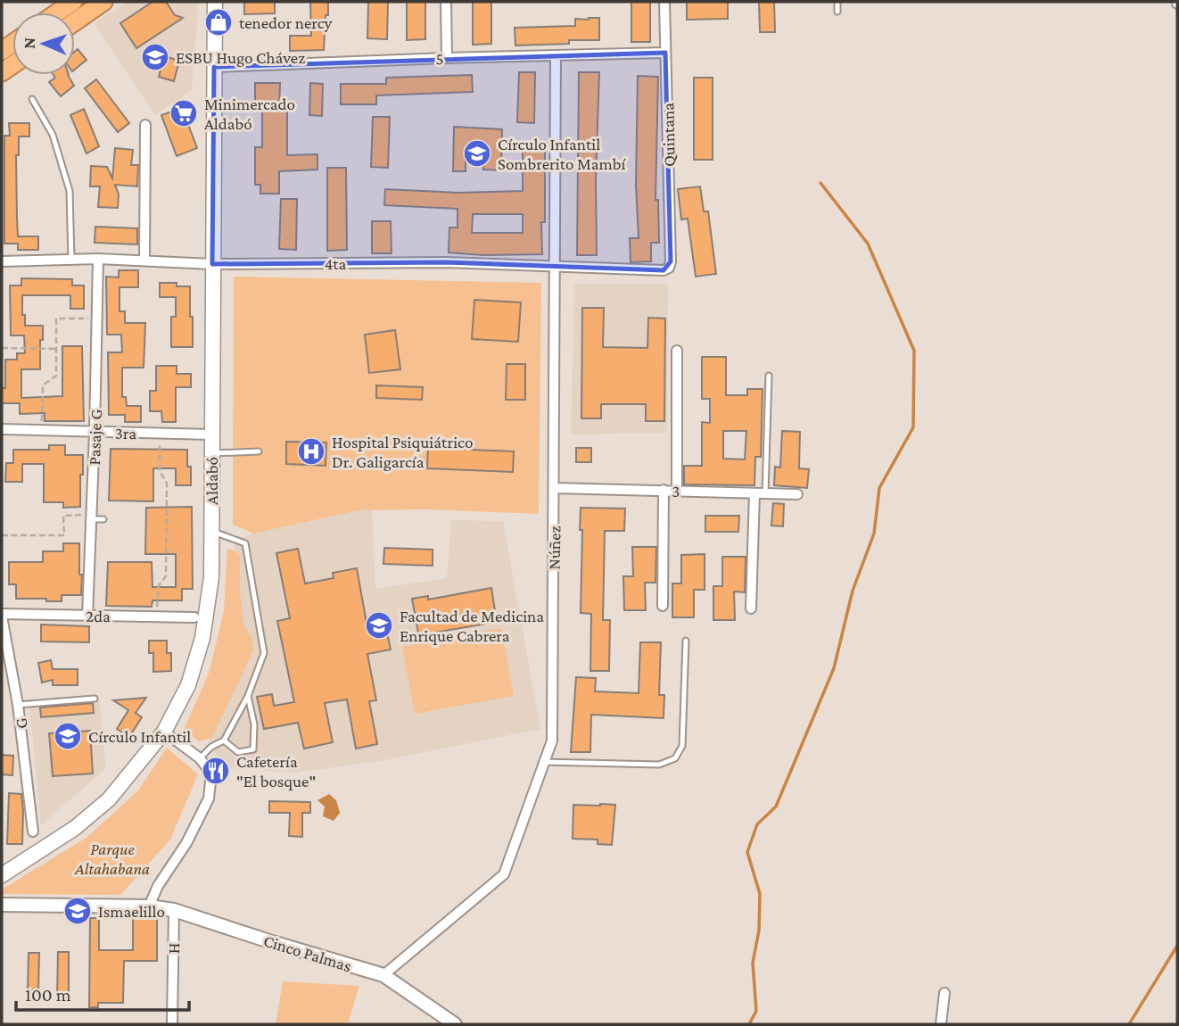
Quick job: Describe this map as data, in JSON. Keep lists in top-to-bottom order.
{
  "streets": {
    "main road": ["Aldabó"],
    "street": [
      "5",
      "Quintana",
      "4ta",
      "3ra",
      "Pasaje G",
      "3",
      "Núñez",
      "2da",
      "G",
      "H",
      "Cinco Palmas"
    ]
  },
  "crossings": [
    ["5", "Quintana"],
    ["5", "Aldabó"],
    ["5", "Núñez"],
    ["Quintana", "4ta"],
    ["4ta", "Pasaje G"],
    ["4ta", "Aldabó"],
    ["4ta", "Núñez"],
    ["3ra", "Pasaje G"],
    ["3ra", "Aldabó"],
    ["Pasaje G", "2da"],
    ["3", "Núñez"],
    ["Núñez", "Cinco Palmas"],
    ["2da", "G"],
    ["H", "Cinco Palmas"]
  ],
  "parks": ["Parque Altahabana"],
  "places": {
    "shop": ["tenedor nercy"],
    "school or university": [
      "ESBU Hugo Chávez",
      "Círculo Infantil Sombrerito Mambí",
      "Facultad de Medicina Enrique Cabrera",
      "Círculo Infantil",
      "Ismaelillo"
    ],
    "supermarket": ["Minimercado Aldabó"],
    "hospital": ["Hospital Psiquiátrico Dr. Galigarcía"],
    "restaurant": ["Cafetería \"El bosque\""]
  },
  "scale_bar": "100 m",
  "north": "left"
}
